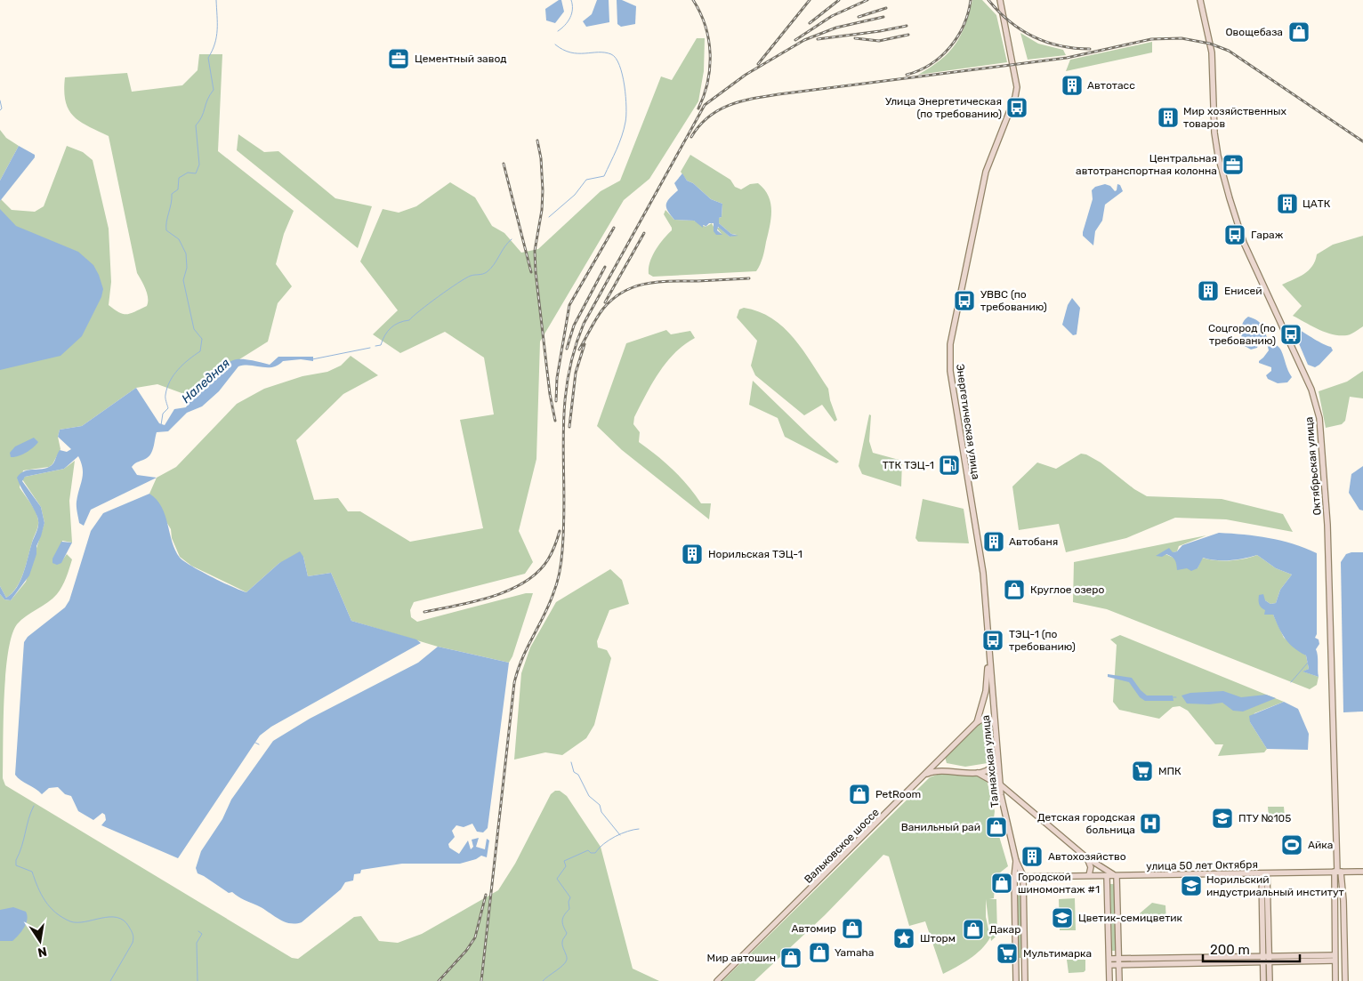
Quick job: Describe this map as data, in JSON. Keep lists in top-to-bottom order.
{
  "streets": {
    "street": [
      "Энергетическая улица",
      "Октябрьская улица",
      "Талнахская улица",
      "Вальковское шоссе",
      "улица 50 лет Октября"
    ]
  },
  "crossings": [
    ["Энергетическая улица", "Талнахская улица"],
    ["Энергетическая улица", "Вальковское шоссе"],
    ["Октябрьская улица", "улица 50 лет Октября"],
    ["Талнахская улица", "Вальковское шоссе"],
    ["Талнахская улица", "улица 50 лет Октября"]
  ],
  "water": ["Наледная"],
  "places": {
    "shop": [
      "Овощебаза",
      "Круглое озеро",
      "PetRoom",
      "Ванильный рай",
      "Городской шиномонтаж #1",
      "Автомир",
      "Дакар",
      "Yamaha",
      "Мир автошин"
    ],
    "office": ["Цементный завод", "Центральная автотранспортная колонна"],
    "building": [
      "Автотасс",
      "Мир хозяйственных товаров",
      "ЦАТК",
      "Енисей",
      "Автобаня",
      "Норильская ТЭЦ-1",
      "Автохозяйство"
    ],
    "bus stop": [
      "Улица Энергетическая (по требованию)",
      "Гараж",
      "УВВС (по требованию)",
      "Соцгород (по требованию)",
      "ТЭЦ-1 (по требованию)"
    ],
    "fuel station": ["ТТК ТЭЦ-1"],
    "supermarket": ["МПК", "Мультимарка"],
    "school or university": ["ПТУ №105", "Норильский индустриальный институт", "Цветик-семицветик"],
    "hospital": ["Детская городская больница"],
    "sports": ["Айка"],
    "place": ["Шторм"]
  },
  "scale_bar": "200 m",
  "north": "bottom"
}
